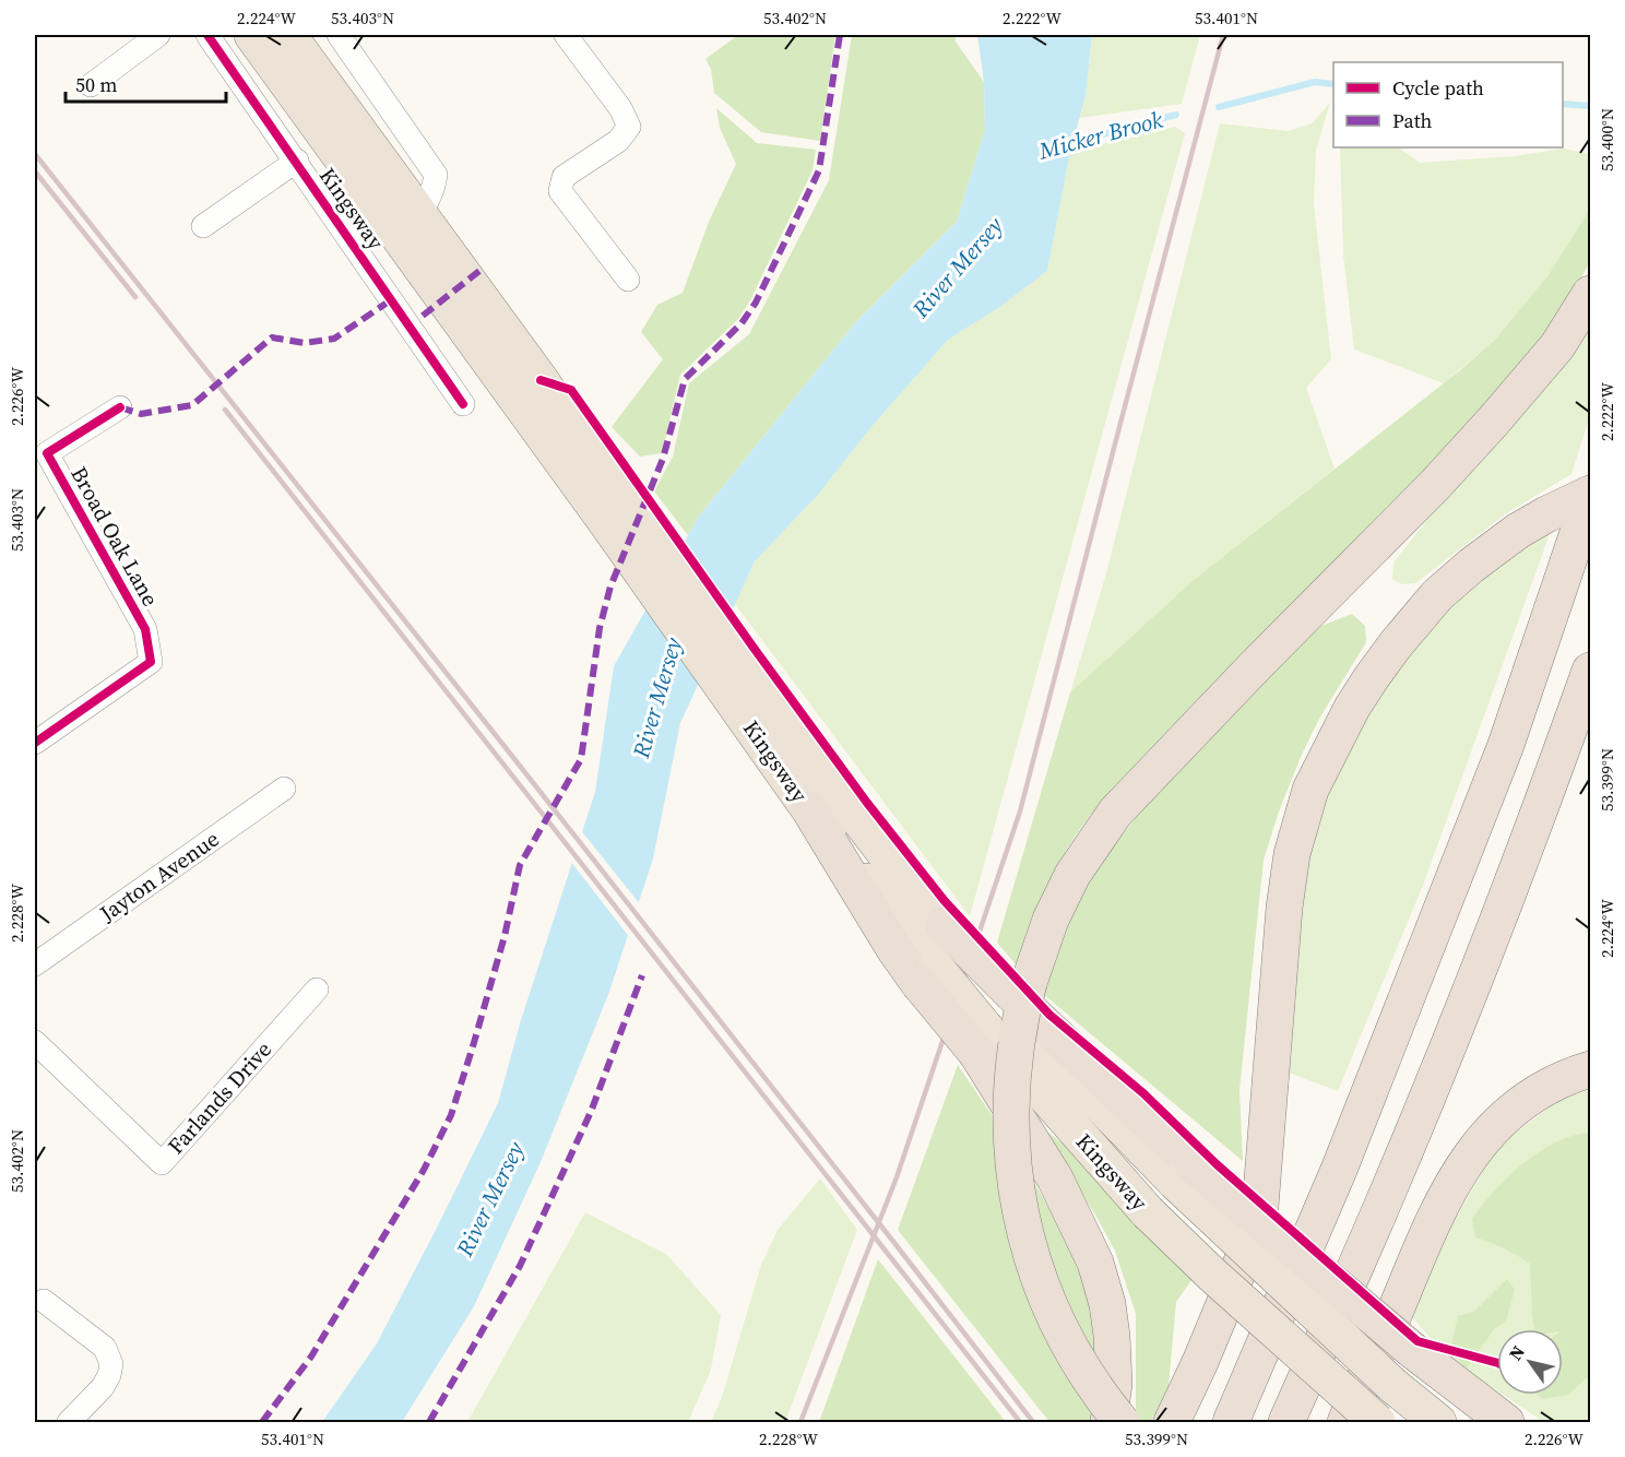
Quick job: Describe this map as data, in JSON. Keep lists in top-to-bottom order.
{
  "streets": {
    "highway": ["Kingsway"],
    "street": ["Broad Oak Lane", "Jayton Avenue", "Farlands Drive"]
  },
  "water": ["Micker Brook", "River Mersey"],
  "legend": ["Cycle path", "Path"],
  "scale_bar": "50 m",
  "north": "top left",
  "coordinates": [
    "2.224°W",
    "53.403°N",
    "53.402°N",
    "2.222°W",
    "53.401°N",
    "53.400°N",
    "2.226°W",
    "53.399°N",
    "2.228°W"
  ]
}
